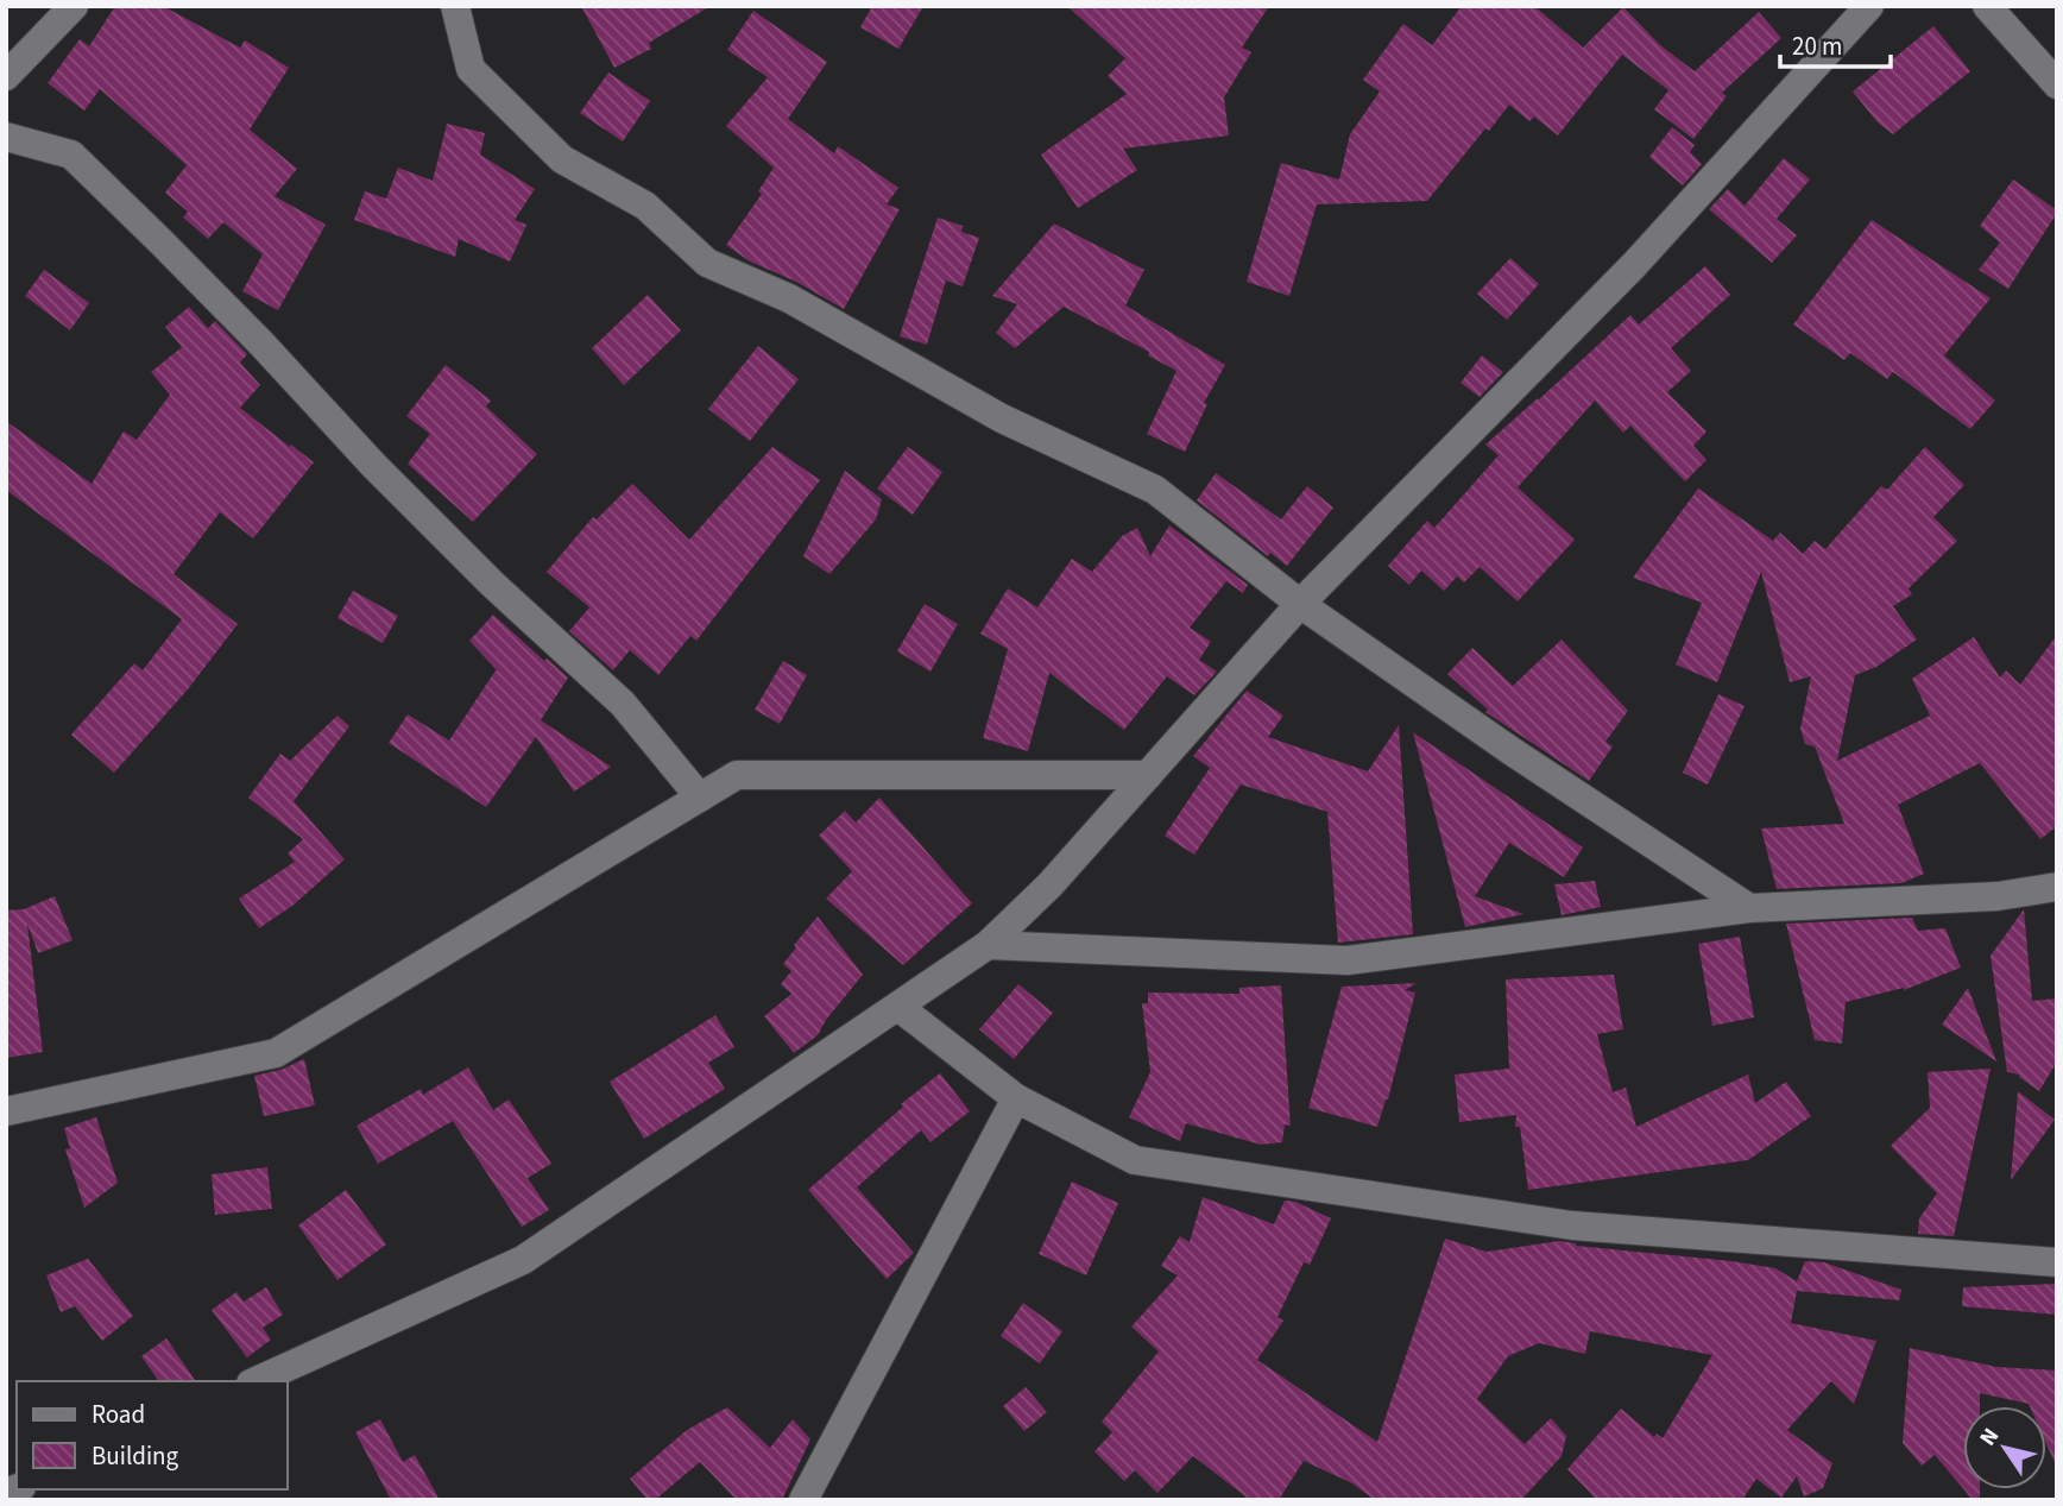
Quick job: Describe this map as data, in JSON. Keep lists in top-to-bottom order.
{
  "legend": ["Road", "Building"],
  "scale_bar": "20 m",
  "north": "top left"
}
